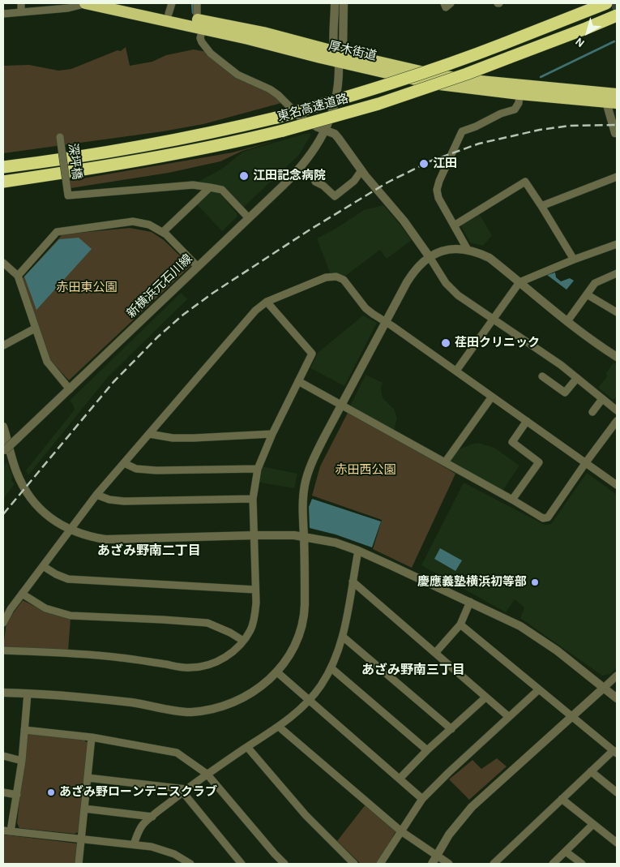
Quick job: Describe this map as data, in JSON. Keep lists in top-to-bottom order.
{
  "streets": {
    "highway": ["厚木街道", "東名高速道路"],
    "street": ["深坪橋", "新横浜元石川線"]
  },
  "crossings": [
    ["厚木街道", "新横浜元石川線"]
  ],
  "districts": ["あざみ野南二丁目", "あざみ野南三丁目"],
  "parks": ["赤田東公園", "赤田西公園"],
  "places": [
    "江田",
    "江田記念病院",
    "荏田クリニック",
    "慶應義塾横浜初等部",
    "あざみ野ローンテニスクラブ"
  ],
  "north": "bottom left"
}
